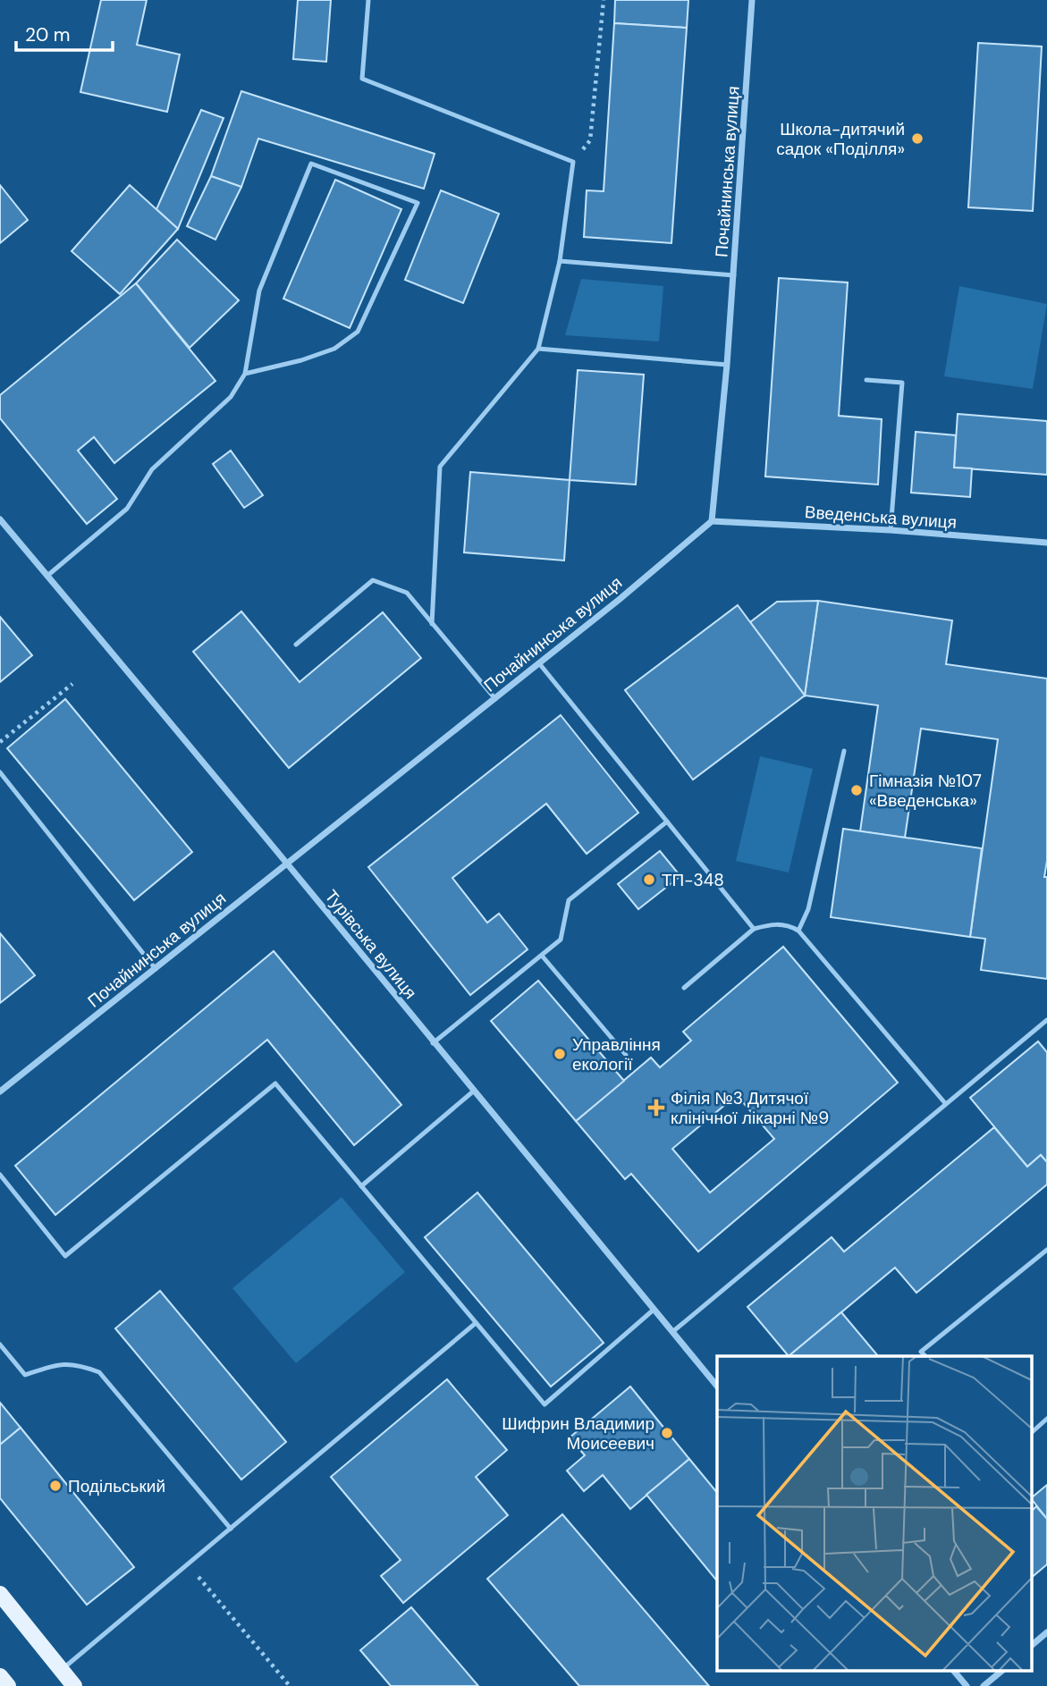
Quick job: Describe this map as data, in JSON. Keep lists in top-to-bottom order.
{
  "streets": {
    "street": ["Почайнинська вулиця", "Введенська вулиця", "Турівська вулиця"]
  },
  "crossings": [
    ["Почайнинська вулиця", "Введенська вулиця"],
    ["Почайнинська вулиця", "Турівська вулиця"]
  ],
  "places": {
    "other": [
      "Школа-дитячий садок «Поділля»",
      "Гімназія №107 «Введенська»",
      "ТП-348",
      "Управління екології",
      "Шифрин Владимир Моисеевич",
      "Подільський"
    ],
    "health": ["Філія №3 Дитячої клінічної лікарні №9"]
  },
  "scale_bar": "20 m"
}
